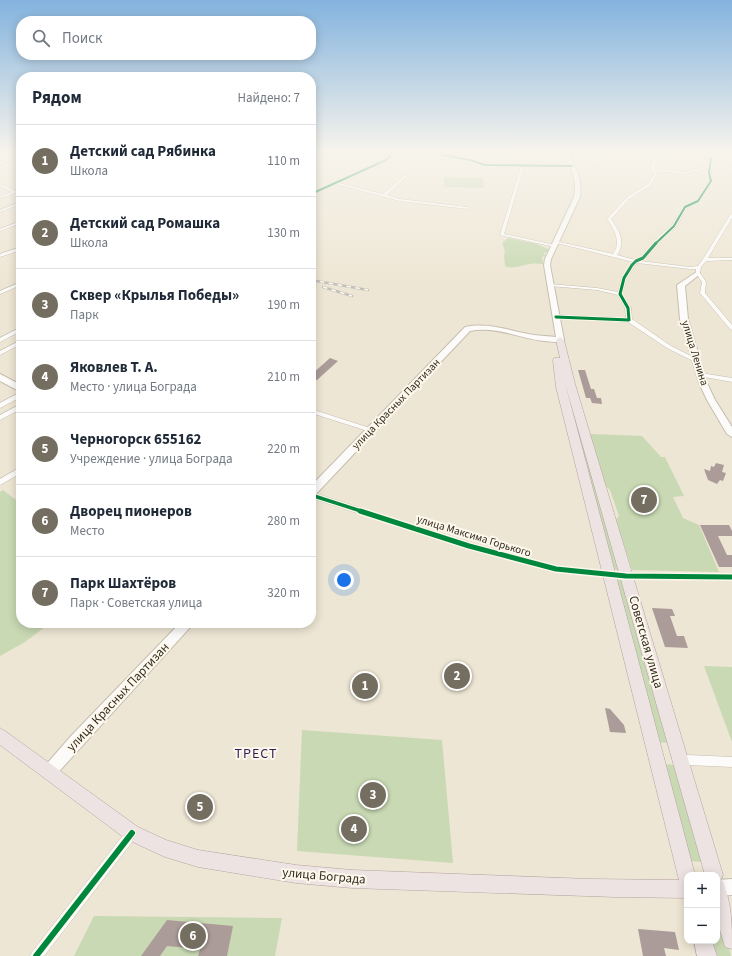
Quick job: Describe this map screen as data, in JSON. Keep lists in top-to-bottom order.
{
  "streets": {
    "main road": [
      "улица Ленина",
      "улица Красных Партизан",
      "Советская улица",
      "улица Бограда"
    ],
    "street": ["улица Максима Горького"]
  },
  "crossings": [
    ["улица Красных Партизан", "Советская улица"],
    ["улица Красных Партизан", "улица Бограда"],
    ["улица Максима Горького", "Советская улица"]
  ],
  "districts": ["ТРЕСТ"],
  "page": {
    "search": "Поиск",
    "heading": ["Рядом", "Найдено: 7"],
    "list": [
      {
        "mark": "1",
        "name": "Детский сад Рябинка",
        "note": "Школа",
        "value": "110 m"
      },
      {
        "mark": "2",
        "name": "Детский сад Ромашка",
        "note": "Школа",
        "value": "130 m"
      },
      {
        "mark": "3",
        "name": "Сквер «Крылья Победы»",
        "note": "Парк",
        "value": "190 m"
      },
      {
        "mark": "4",
        "name": "Яковлев Т. А.",
        "note": "Место · улица Бограда",
        "value": "210 m"
      },
      {
        "mark": "5",
        "name": "Черногорск 655162",
        "note": "Учреждение · улица Бограда",
        "value": "220 m"
      },
      {
        "mark": "6",
        "name": "Дворец пионеров",
        "note": "Место",
        "value": "280 m"
      },
      {
        "mark": "7",
        "name": "Парк Шахтёров",
        "note": "Парк · Советская улица",
        "value": "320 m"
      }
    ],
    "pins": [
      "7",
      "2",
      "1",
      "3",
      "5",
      "4",
      "6"
    ],
    "map_buttons": ["+", "−"]
  }
}
